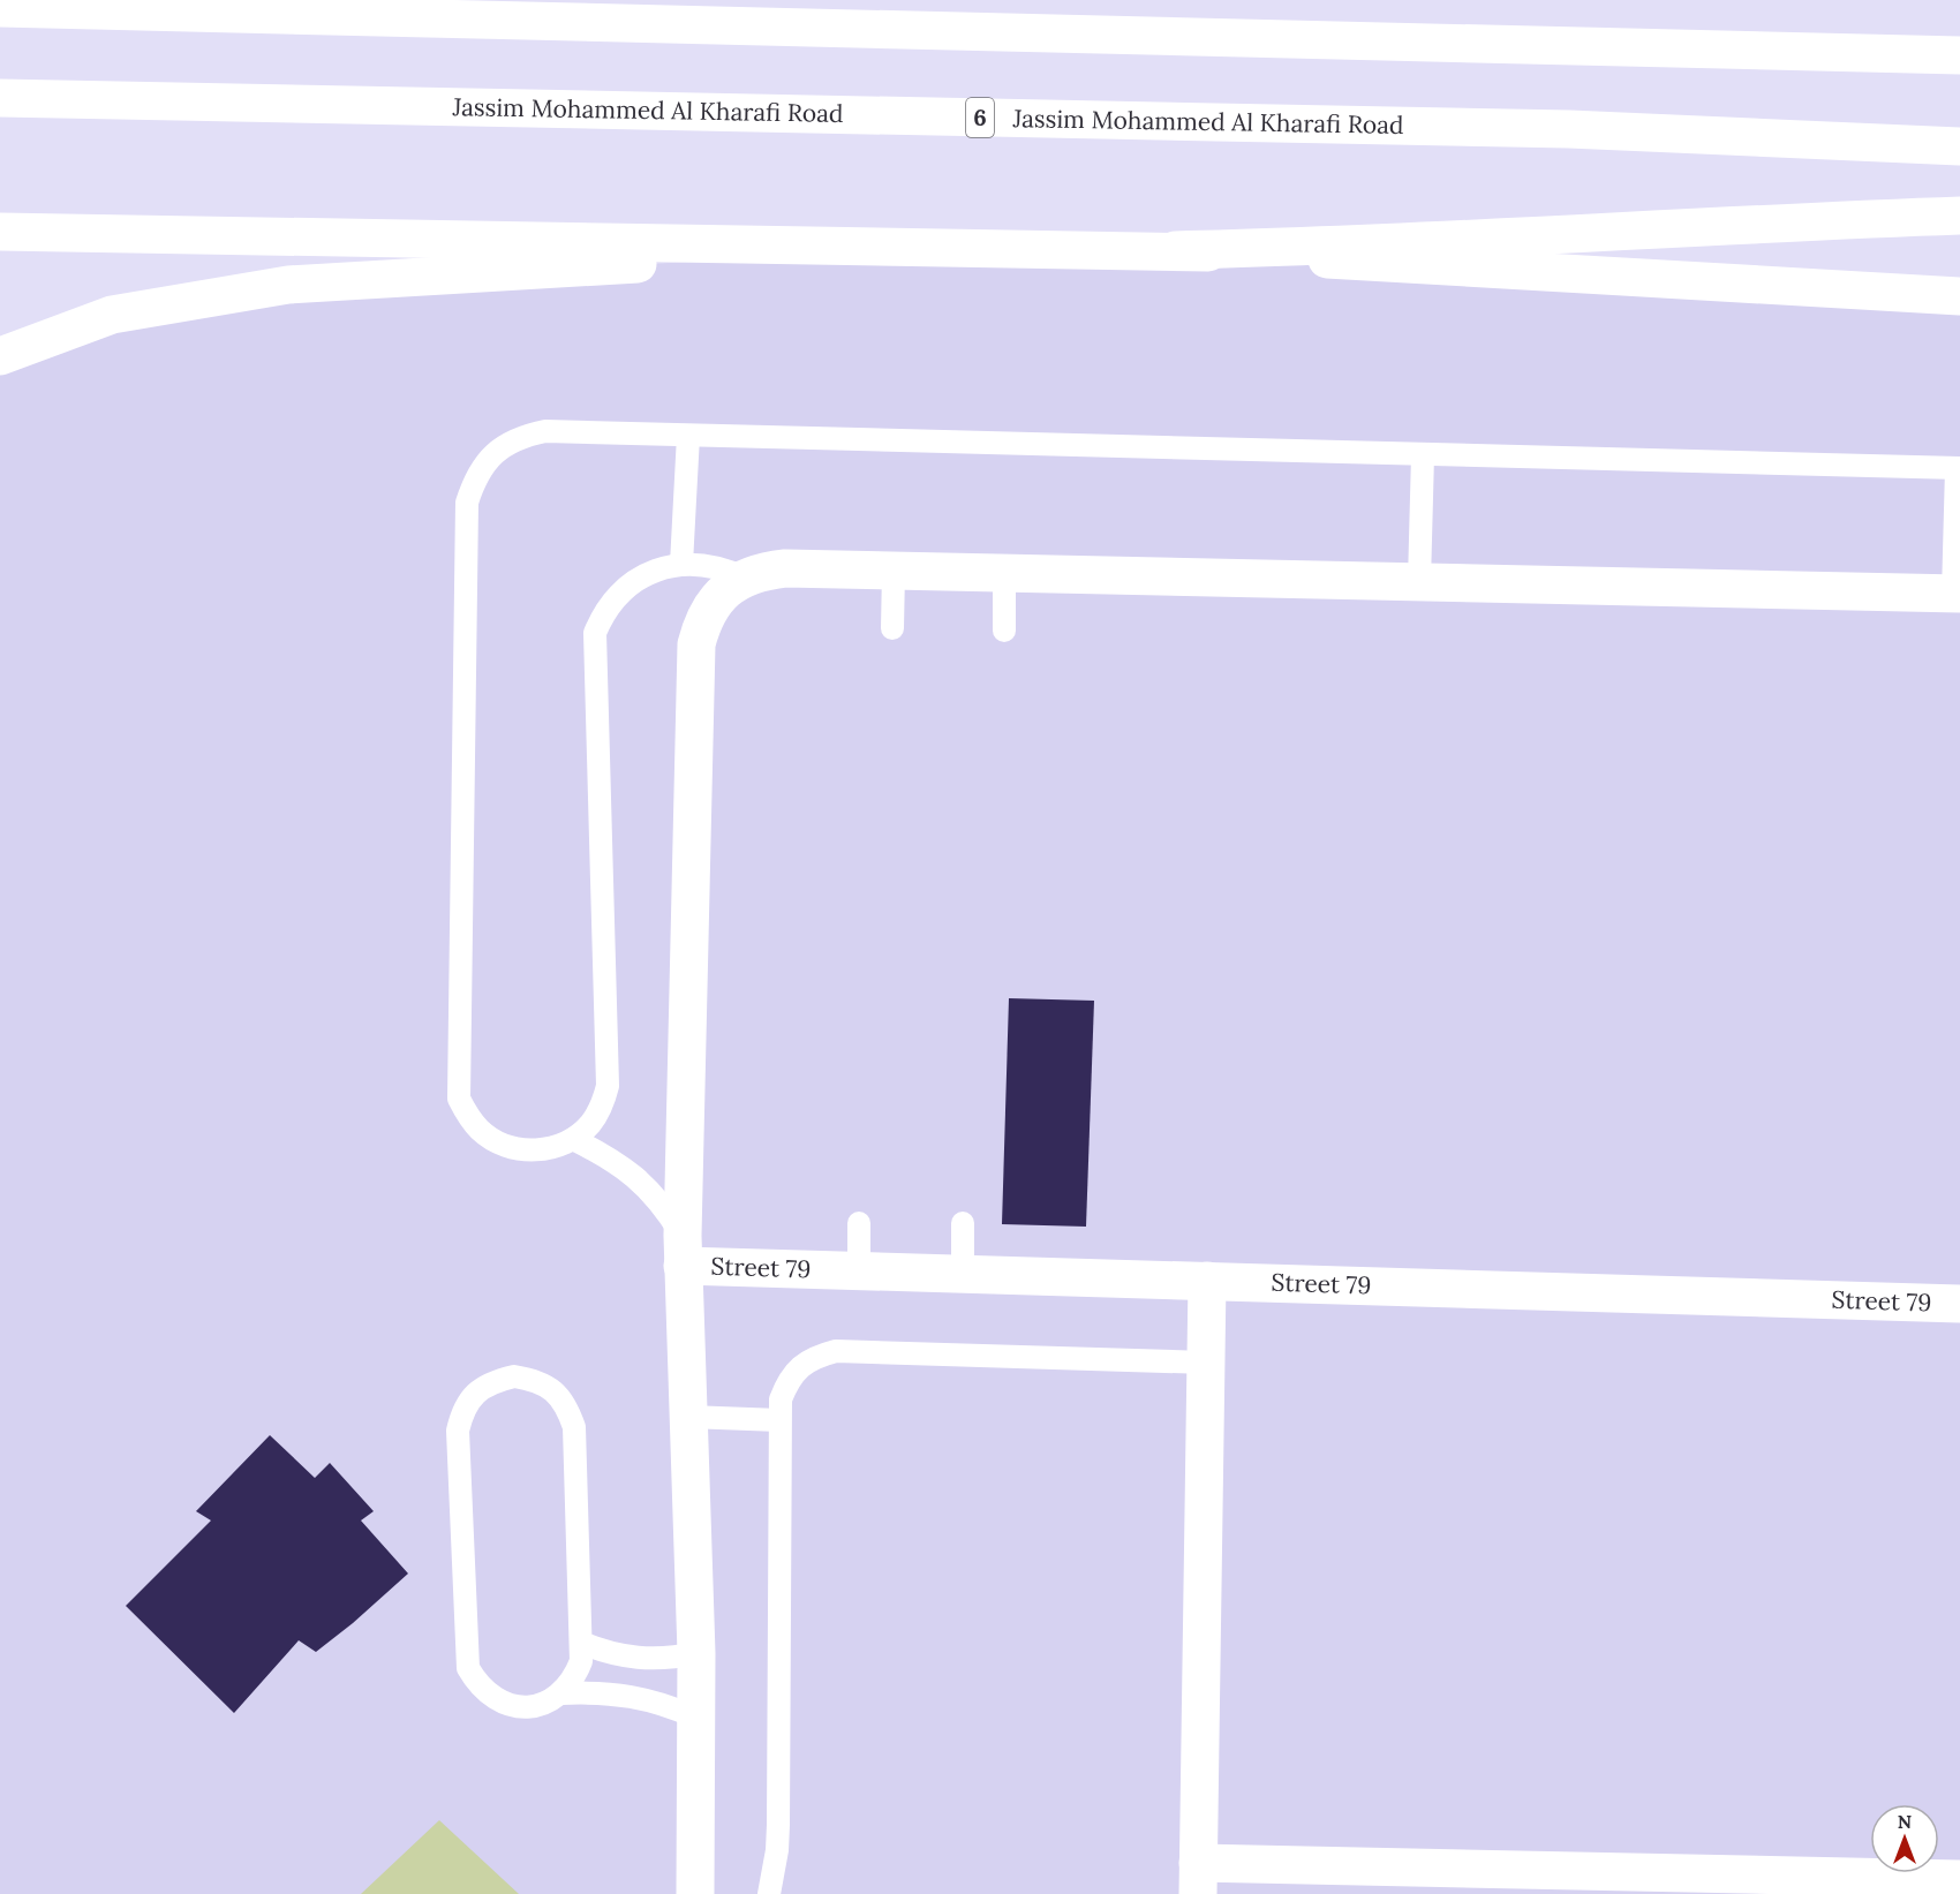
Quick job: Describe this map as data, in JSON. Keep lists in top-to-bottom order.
{
  "streets": {
    "main road": ["Jassim Mohammed Al Kharafi Road", "6", "Street 79"]
  },
  "north": "top"
}
